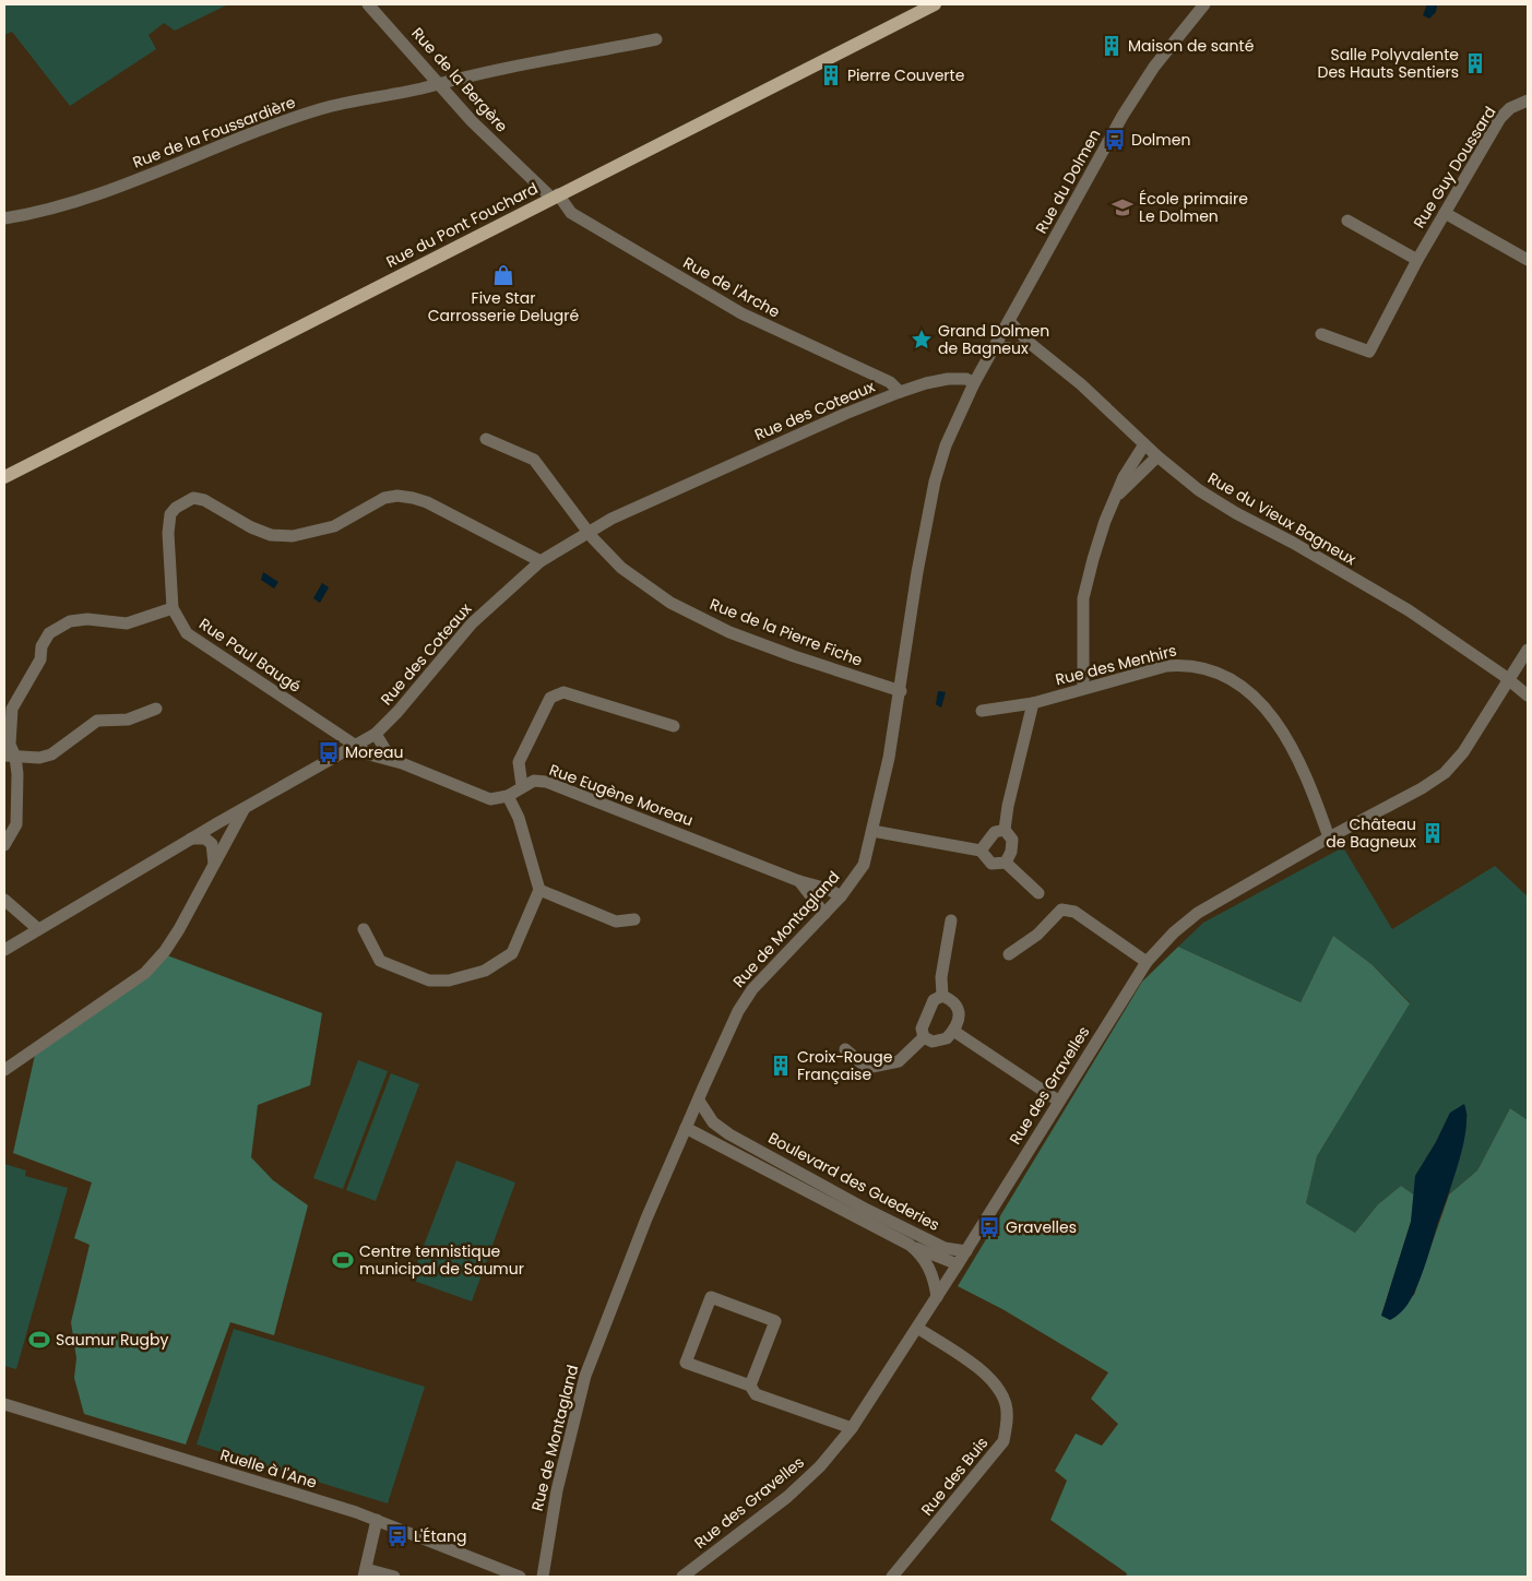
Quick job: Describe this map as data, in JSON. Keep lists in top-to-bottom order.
{
  "streets": {
    "main road": ["Rue du Pont Fouchard"],
    "street": [
      "Rue de la Bergère",
      "Rue de la Foussardière",
      "Rue Guy Doussard",
      "Rue du Dolmen",
      "Rue de l'Arche",
      "Rue des Coteaux",
      "Rue du Vieux Bagneux",
      "Rue de la Pierre Fiche",
      "Rue Paul Baugé",
      "Rue des Menhirs",
      "Rue Eugène Moreau",
      "Rue de Montagland",
      "Rue des Gravelles",
      "Boulevard des Guederies",
      "Ruelle à l'Ane",
      "Rue des Buis"
    ]
  },
  "crossings": [
    ["Rue de la Bergère", "Rue de la Foussardière"],
    ["Rue de la Bergère", "Rue du Pont Fouchard"],
    ["Rue de la Bergère", "Rue de l'Arche"],
    ["Rue du Dolmen", "Rue des Coteaux"],
    ["Rue du Dolmen", "Rue du Vieux Bagneux"],
    ["Rue du Dolmen", "Rue de Montagland"],
    ["Rue du Pont Fouchard", "Rue de l'Arche"],
    ["Rue de l'Arche", "Rue des Coteaux"],
    ["Rue des Coteaux", "Rue de la Pierre Fiche"],
    ["Rue des Coteaux", "Rue Paul Baugé"],
    ["Rue des Coteaux", "Rue de Montagland"],
    ["Rue du Vieux Bagneux", "Rue des Gravelles"],
    ["Rue de la Pierre Fiche", "Rue de Montagland"],
    ["Rue des Menhirs", "Rue des Gravelles"],
    ["Rue Eugène Moreau", "Rue de Montagland"],
    ["Rue de Montagland", "Boulevard des Guederies"],
    ["Rue des Gravelles", "Boulevard des Guederies"],
    ["Rue des Gravelles", "Rue des Buis"]
  ],
  "places": {
    "building": [
      "Maison de santé",
      "Salle Polyvalente Des Hauts Sentiers",
      "Pierre Couverte",
      "Château de Bagneux",
      "Croix-Rouge Française"
    ],
    "bus stop": [
      "Dolmen",
      "Moreau",
      "Gravelles",
      "L'Étang"
    ],
    "school or university": ["École primaire Le Dolmen"],
    "shop": ["Five Star Carrosserie Delugré"],
    "place": ["Grand Dolmen de Bagneux"],
    "sports": ["Centre tennistique municipal de Saumur", "Saumur Rugby"]
  }
}
